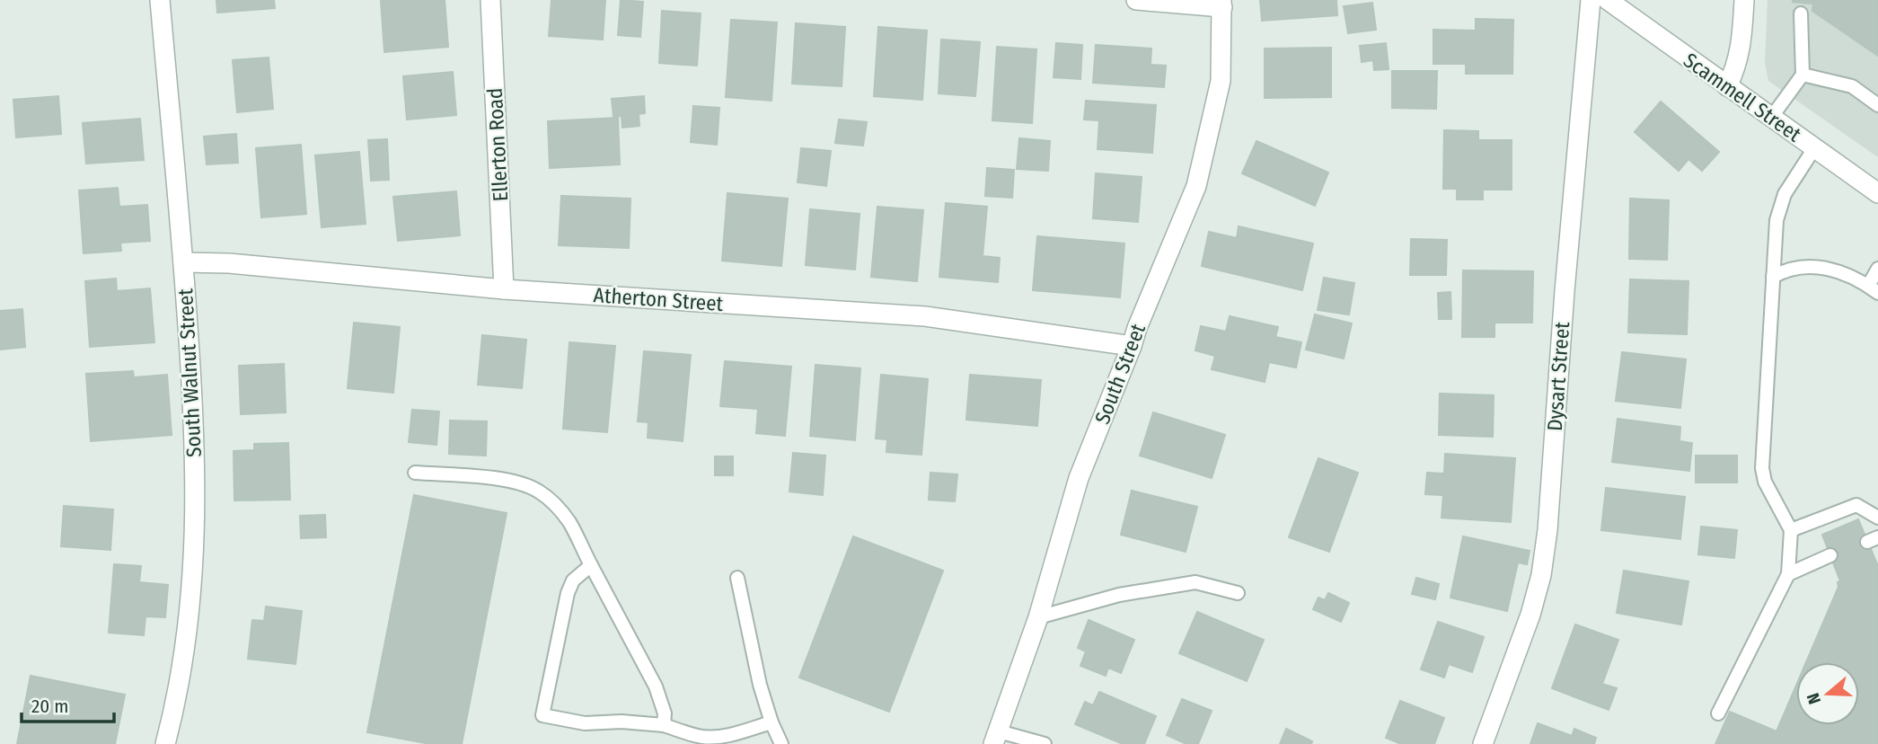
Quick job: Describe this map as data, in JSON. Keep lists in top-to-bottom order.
{
  "streets": {
    "street": [
      "Scammell Street",
      "Ellerton Road",
      "Atherton Street",
      "South Walnut Street",
      "South Street",
      "Dysart Street"
    ]
  },
  "crossings": [
    ["Ellerton Road", "Atherton Street"],
    ["Atherton Street", "South Walnut Street"],
    ["Atherton Street", "South Street"]
  ],
  "scale_bar": "20 m",
  "north": "left"
}
